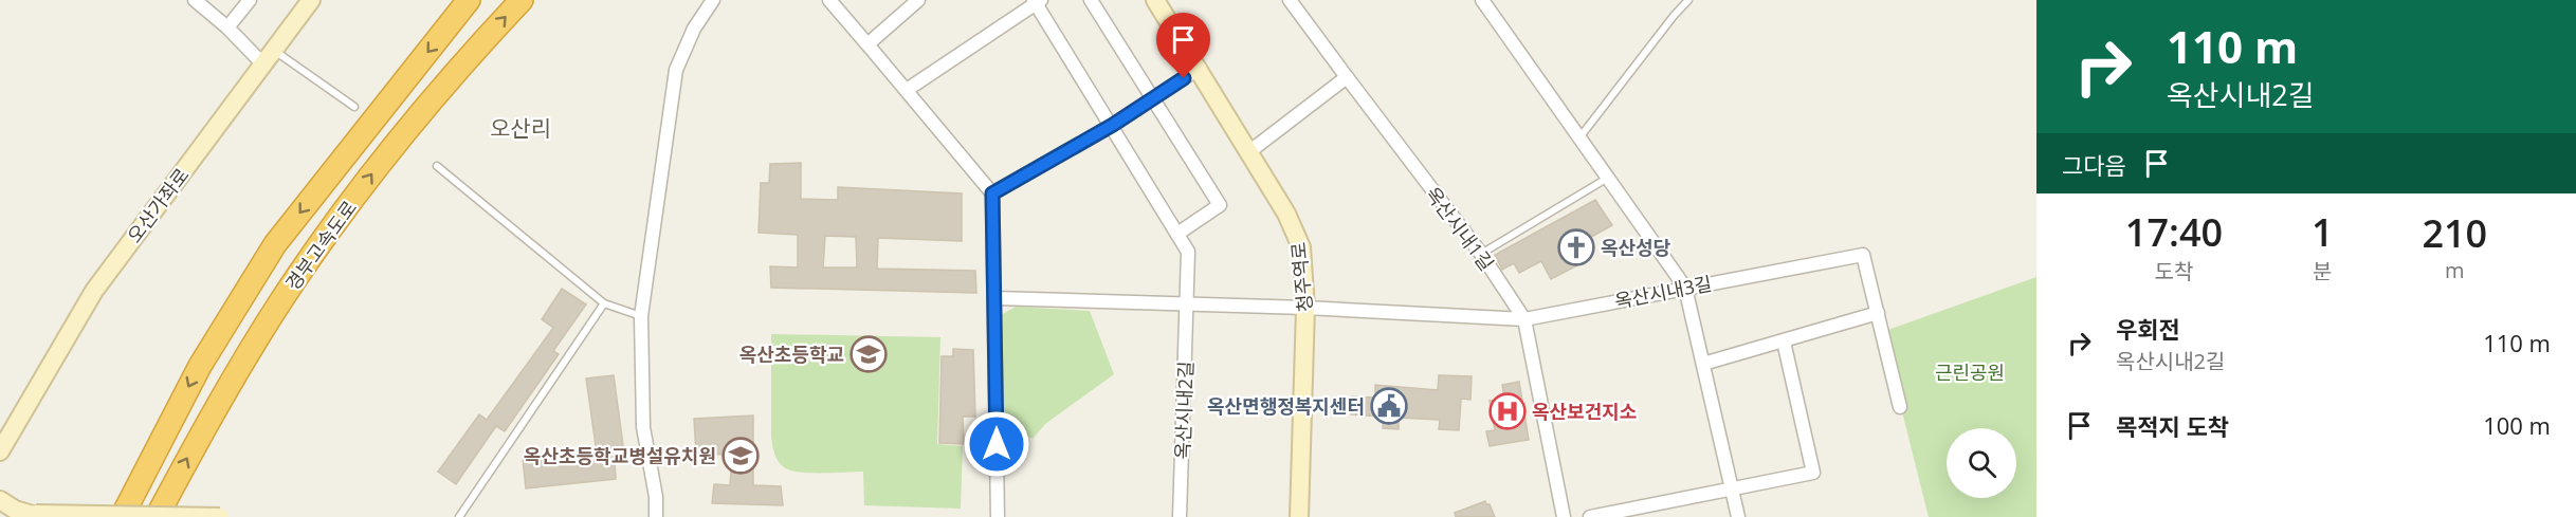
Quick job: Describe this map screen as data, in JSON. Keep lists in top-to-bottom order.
{
  "streets": {
    "highway": ["경부고속도로"],
    "street": [
      "오산가좌로",
      "옥산시내1길",
      "청주역로",
      "옥산시내3길",
      "옥산시내2길"
    ]
  },
  "crossings": [
    ["옥산시내1길", "옥산시내3길"],
    ["청주역로", "옥산시내3길"]
  ],
  "districts": ["오산리"],
  "parks": ["근린공원"],
  "places": {
    "church": ["옥산성당"],
    "school or university": ["옥산초등학교", "옥산초등학교병설유치원"],
    "public building": ["옥산면행정복지센터"],
    "hospital": ["옥산보건지소"]
  },
  "page": {
    "turn": ["110 m", "옥산시내2길"],
    "then": "그다음",
    "eta": [
      "17:40",
      "도착",
      "1",
      "분",
      "210",
      "m"
    ],
    "list": [
      {
        "name": "우회전",
        "note": "옥산시내2길",
        "value": "110 m"
      },
      {
        "name": "목적지 도착",
        "value": "100 m"
      }
    ]
  }
}
